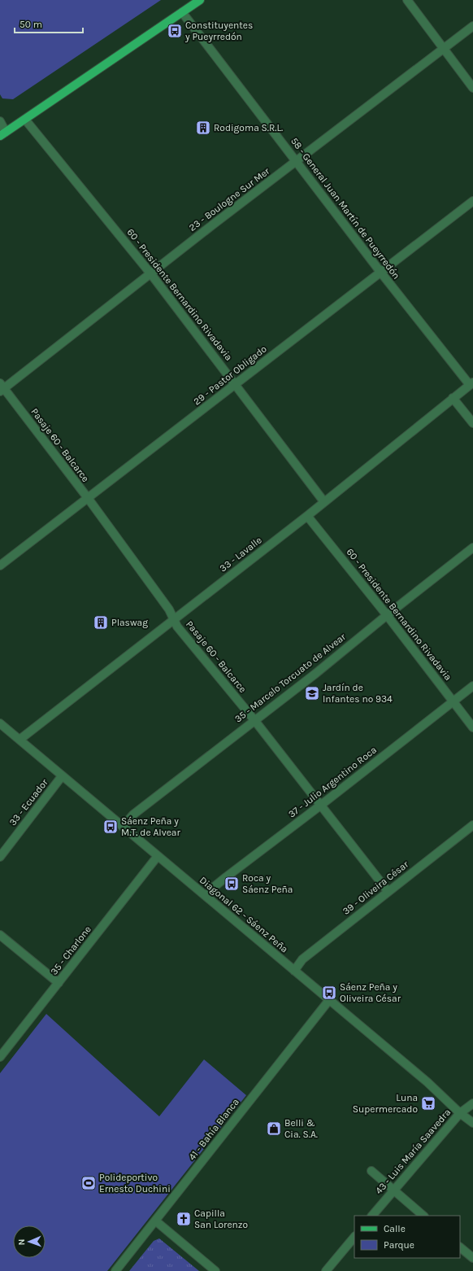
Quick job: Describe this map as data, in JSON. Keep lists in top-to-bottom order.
{
  "streets": {
    "street": [
      "23 - Boulogne Sur Mer",
      "58 - General Juan Martín de Pueyrredón",
      "60 - Presidente Bernardino Rivadavia",
      "29 - Pastor Obligado",
      "Pasaje 60 - Balcarce",
      "33 - Lavalle",
      "35 - Marcelo Torcuato de Alvear",
      "37 - Julio Argentino Roca",
      "33 - Ecuador",
      "39 - Oliveira César",
      "Diagonal 62 - Sáenz Peña",
      "35 - Charlone",
      "41 - Bahía Blanca",
      "43 - Luis María Saavedra"
    ]
  },
  "crossings": [
    ["23 - Boulogne Sur Mer", "58 - General Juan Martín de Pueyrredón"],
    ["23 - Boulogne Sur Mer", "60 - Presidente Bernardino Rivadavia"],
    ["23 - Boulogne Sur Mer", "Pasaje 60 - Balcarce"],
    ["58 - General Juan Martín de Pueyrredón", "29 - Pastor Obligado"],
    ["58 - General Juan Martín de Pueyrredón", "33 - Lavalle"],
    ["60 - Presidente Bernardino Rivadavia", "29 - Pastor Obligado"],
    ["60 - Presidente Bernardino Rivadavia", "33 - Lavalle"],
    ["60 - Presidente Bernardino Rivadavia", "35 - Marcelo Torcuato de Alvear"],
    ["60 - Presidente Bernardino Rivadavia", "37 - Julio Argentino Roca"],
    ["29 - Pastor Obligado", "Pasaje 60 - Balcarce"],
    ["Pasaje 60 - Balcarce", "33 - Lavalle"],
    ["Pasaje 60 - Balcarce", "35 - Marcelo Torcuato de Alvear"],
    ["Pasaje 60 - Balcarce", "37 - Julio Argentino Roca"],
    ["Pasaje 60 - Balcarce", "39 - Oliveira César"],
    ["33 - Lavalle", "Diagonal 62 - Sáenz Peña"],
    ["35 - Marcelo Torcuato de Alvear", "Diagonal 62 - Sáenz Peña"],
    ["37 - Julio Argentino Roca", "Diagonal 62 - Sáenz Peña"],
    ["33 - Ecuador", "Diagonal 62 - Sáenz Peña"],
    ["39 - Oliveira César", "Diagonal 62 - Sáenz Peña"],
    ["Diagonal 62 - Sáenz Peña", "35 - Charlone"],
    ["Diagonal 62 - Sáenz Peña", "41 - Bahía Blanca"],
    ["Diagonal 62 - Sáenz Peña", "43 - Luis María Saavedra"]
  ],
  "places": {
    "bus stop": [
      "Constituyentes y Pueyrredón",
      "Sáenz Peña y M.T. de Alvear",
      "Roca y Sáenz Peña",
      "Sáenz Peña y Oliveira César"
    ],
    "building": ["Rodigoma S.R.L.", "Plaswag"],
    "school or university": ["Jardín de Infantes nº 934"],
    "supermarket": ["Luna Supermercado"],
    "shop": ["Belli & Cia. S.A."],
    "sports": ["Polideportivo Ernesto Duchini"],
    "church": ["Capilla San Lorenzo"]
  },
  "legend": ["Calle", "Parque"],
  "scale_bar": "50 m",
  "north": "left"
}
